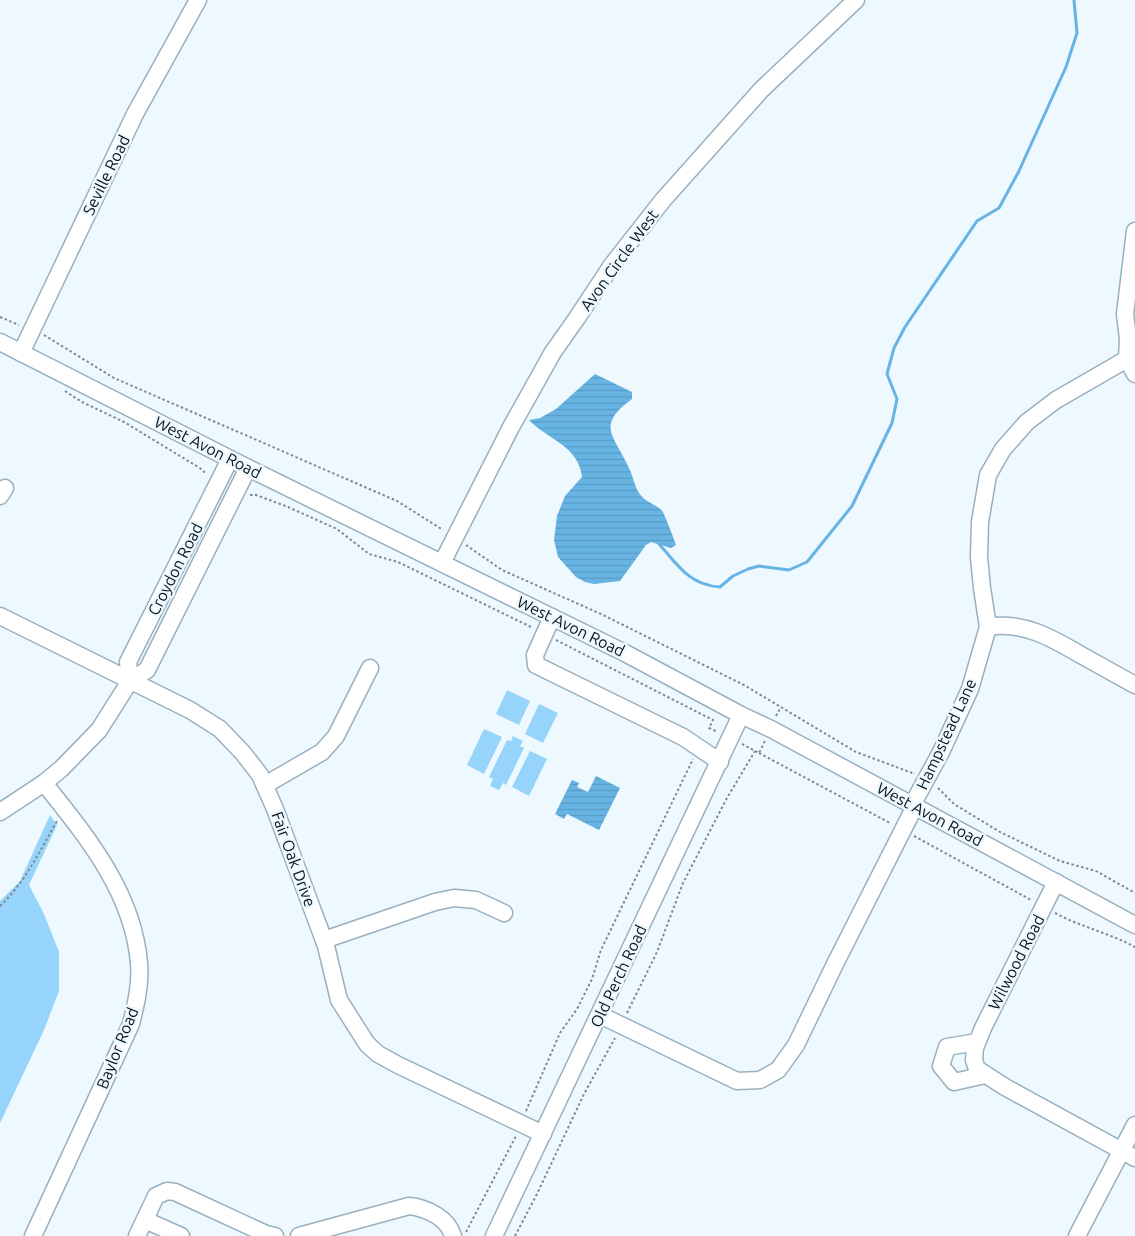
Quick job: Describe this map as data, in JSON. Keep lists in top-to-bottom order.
{
  "streets": {
    "street": [
      "Seville Road",
      "Avon Circle West",
      "West Avon Road",
      "Croydon Road",
      "Hampstead Lane",
      "Fair Oak Drive",
      "Wilwood Road",
      "Old Perch Road",
      "Baylor Road"
    ]
  },
  "crossings": [
    ["Seville Road", "West Avon Road"],
    ["Avon Circle West", "West Avon Road"],
    ["West Avon Road", "Croydon Road"],
    ["West Avon Road", "Hampstead Lane"],
    ["West Avon Road", "Wilwood Road"],
    ["West Avon Road", "Old Perch Road"],
    ["Croydon Road", "Fair Oak Drive"],
    ["Croydon Road", "Baylor Road"],
    ["Hampstead Lane", "Old Perch Road"],
    ["Fair Oak Drive", "Old Perch Road"]
  ]
}
